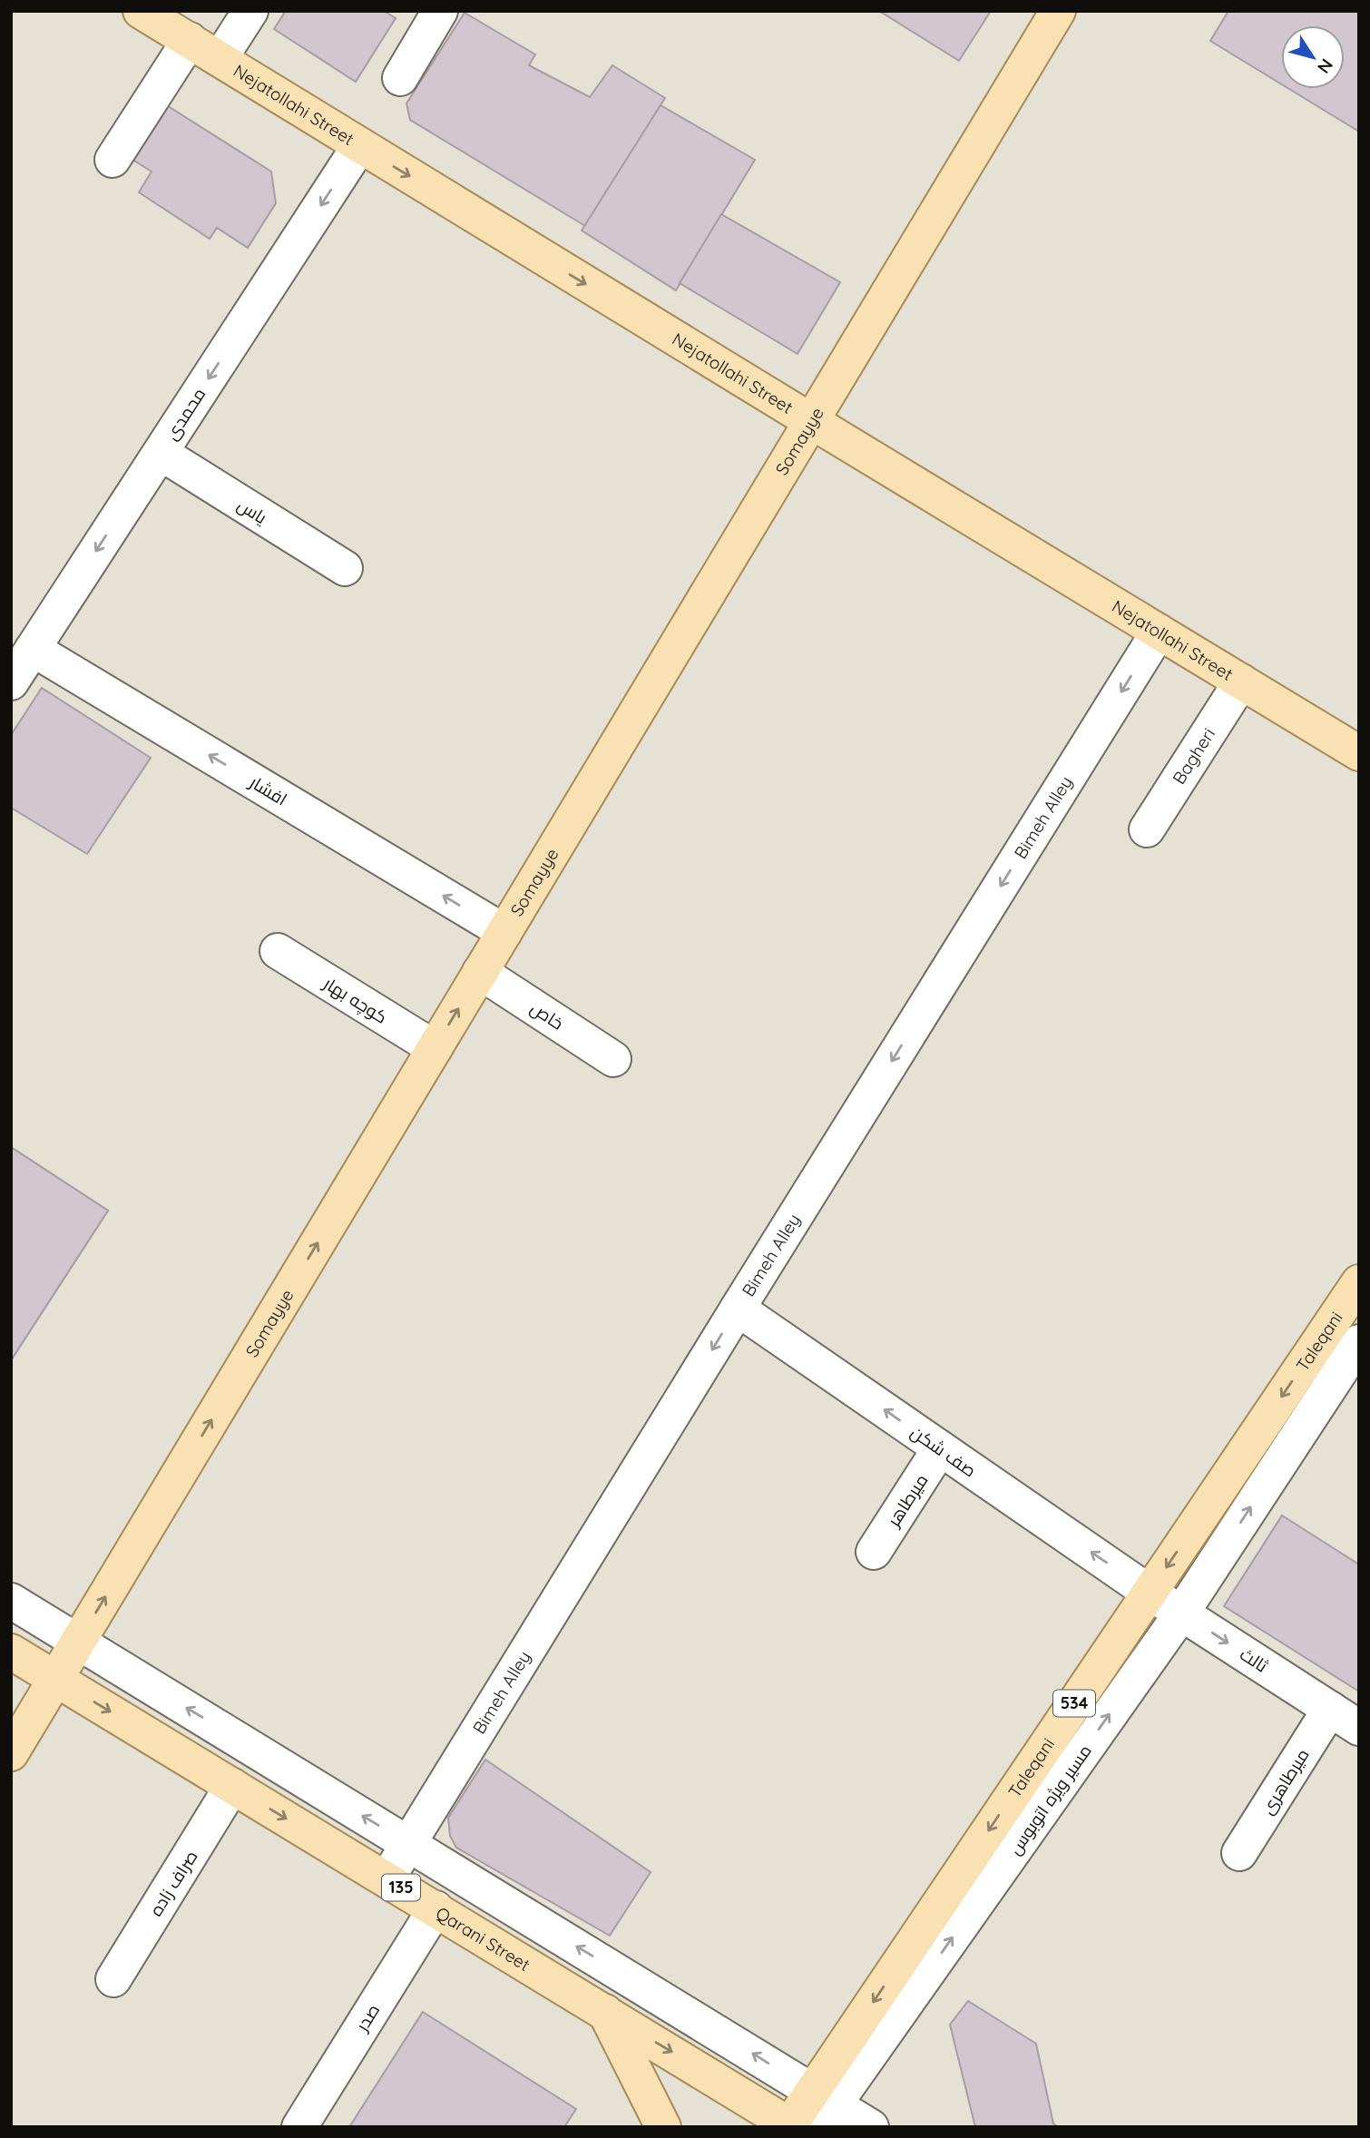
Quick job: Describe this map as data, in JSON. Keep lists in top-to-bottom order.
{
  "streets": {
    "main road": [
      "Nejatollahi Street",
      "Somayye",
      "Taleqani",
      "534",
      "135",
      "Qarani Street"
    ],
    "street": [
      "محمدی",
      "یاس",
      "Bagheri",
      "افشار",
      "Bimeh Alley",
      "کوچه بهار",
      "خاص",
      "صف شکن",
      "میرطاهر",
      "ثالث",
      "میرطاهری",
      "مسیر ویژه اتوبوس",
      "صراف زاده",
      "صدر"
    ]
  },
  "crossings": [
    ["Nejatollahi Street", "محمدی"],
    ["Nejatollahi Street", "Somayye"],
    ["Nejatollahi Street", "Bagheri"],
    ["Nejatollahi Street", "Bimeh Alley"],
    ["محمدی", "یاس"],
    ["محمدی", "افشار"],
    ["Somayye", "افشار"],
    ["Somayye", "کوچه بهار"],
    ["Somayye", "خاص"],
    ["Somayye", "Qarani Street"],
    ["Bimeh Alley", "صف شکن"],
    ["Bimeh Alley", "Qarani Street"],
    ["Taleqani", "صف شکن"],
    ["Taleqani", "ثالث"],
    ["Taleqani", "مسیر ویژه اتوبوس"],
    ["Taleqani", "Qarani Street"],
    ["صف شکن", "میرطاهر"],
    ["صف شکن", "ثالث"],
    ["ثالث", "میرطاهری"],
    ["ثالث", "مسیر ویژه اتوبوس"],
    ["مسیر ویژه اتوبوس", "Qarani Street"],
    ["صراف زاده", "Qarani Street"],
    ["Qarani Street", "صدر"]
  ],
  "one_way": [
    "Nejatollahi Street",
    "محمدی",
    "Somayye",
    "افشار",
    "Bimeh Alley",
    "Taleqani",
    "صف شکن",
    "ثالث",
    "مسیر ویژه اتوبوس",
    "Qarani Street"
  ],
  "north": "bottom right"
}
